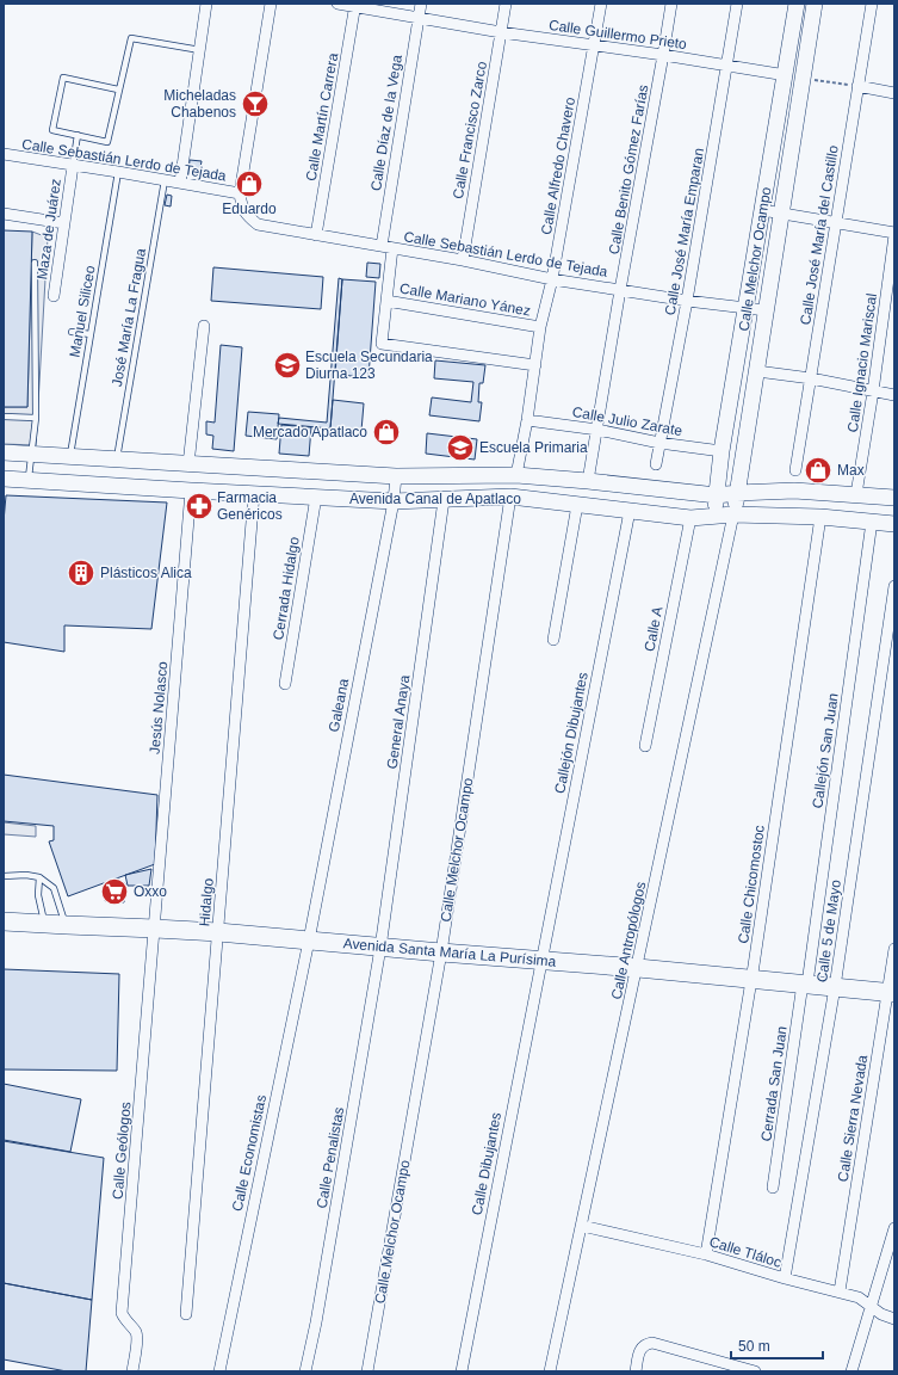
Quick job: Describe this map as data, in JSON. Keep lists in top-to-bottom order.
{
  "streets": {
    "main road": ["Avenida Santa María La Purísima"],
    "street": [
      "Calle Guillermo Prieto",
      "Calle Martín Carrera",
      "Calle Díaz de la Vega",
      "Calle Francisco Zarco",
      "Calle Sebastián Lerdo de Tejada",
      "Calle Alfredo Chavero",
      "Calle Benito Gómez Farías",
      "Maza de Juárez",
      "Calle José María Emparan",
      "Calle José María del Castillo",
      "Calle Melchor Ocampo",
      "Calle Mariano Yánez",
      "Calle Ignacio Mariscal",
      "Calle Julio Zarate",
      "Avenida Canal de Apatlaco",
      "Cerrada Hidalgo",
      "Calle A",
      "Galeana",
      "Jesús Nolasco",
      "General Anaya",
      "Callejón Dibujantes",
      "Callejón San Juan",
      "Calle Chicomostoc",
      "Hidalgo",
      "Calle 5 de Mayo",
      "Calle Antropólogos",
      "Cerrada San Juan",
      "Calle Sierra Nevada",
      "Calle Geólogos",
      "Calle Economistas",
      "Calle Penalistas",
      "Calle Dibujantes",
      "Calle Tláloc"
    ],
    "lane": ["Manuel Siliceo", "José María La Fragua"]
  },
  "crossings": [
    ["Calle Guillermo Prieto", "Calle Martín Carrera"],
    ["Calle Guillermo Prieto", "Calle Díaz de la Vega"],
    ["Calle Guillermo Prieto", "Calle Francisco Zarco"],
    ["Calle Guillermo Prieto", "Calle Alfredo Chavero"],
    ["Calle Guillermo Prieto", "Calle Benito Gómez Farías"],
    ["Calle Guillermo Prieto", "Calle José María Emparan"],
    ["Calle Guillermo Prieto", "Calle Melchor Ocampo"],
    ["Calle Martín Carrera", "Calle Sebastián Lerdo de Tejada"],
    ["Calle Díaz de la Vega", "Calle Sebastián Lerdo de Tejada"],
    ["Calle Francisco Zarco", "Calle Sebastián Lerdo de Tejada"],
    ["Calle Sebastián Lerdo de Tejada", "Calle Alfredo Chavero"],
    ["Calle Sebastián Lerdo de Tejada", "Calle Benito Gómez Farías"],
    ["Calle Sebastián Lerdo de Tejada", "Maza de Juárez"],
    ["Calle Sebastián Lerdo de Tejada", "Calle José María Emparan"],
    ["Calle Sebastián Lerdo de Tejada", "Calle Melchor Ocampo"],
    ["Calle Sebastián Lerdo de Tejada", "Manuel Siliceo"],
    ["Calle Sebastián Lerdo de Tejada", "José María La Fragua"],
    ["Calle Alfredo Chavero", "Calle Mariano Yánez"],
    ["Calle Alfredo Chavero", "Calle Julio Zarate"],
    ["Calle Alfredo Chavero", "Avenida Canal de Apatlaco"],
    ["Calle Benito Gómez Farías", "Calle Julio Zarate"],
    ["Calle Benito Gómez Farías", "Avenida Canal de Apatlaco"],
    ["Calle José María Emparan", "Calle Julio Zarate"],
    ["Calle Melchor Ocampo", "Calle Julio Zarate"],
    ["Calle Melchor Ocampo", "Avenida Canal de Apatlaco"],
    ["Calle Melchor Ocampo", "Calle Antropólogos"],
    ["Calle Melchor Ocampo", "Avenida Santa María La Purísima"],
    ["Manuel Siliceo", "Avenida Canal de Apatlaco"],
    ["José María La Fragua", "Avenida Canal de Apatlaco"],
    ["Calle Ignacio Mariscal", "Avenida Canal de Apatlaco"],
    ["Avenida Canal de Apatlaco", "Cerrada Hidalgo"],
    ["Avenida Canal de Apatlaco", "Calle A"],
    ["Avenida Canal de Apatlaco", "Galeana"],
    ["Avenida Canal de Apatlaco", "Jesús Nolasco"],
    ["Avenida Canal de Apatlaco", "General Anaya"],
    ["Avenida Canal de Apatlaco", "Callejón Dibujantes"],
    ["Avenida Canal de Apatlaco", "Callejón San Juan"],
    ["Avenida Canal de Apatlaco", "Calle Chicomostoc"],
    ["Avenida Canal de Apatlaco", "Hidalgo"],
    ["Avenida Canal de Apatlaco", "Calle Antropólogos"],
    ["Galeana", "Avenida Santa María La Purísima"],
    ["Galeana", "Calle Economistas"],
    ["Jesús Nolasco", "Avenida Santa María La Purísima"],
    ["Jesús Nolasco", "Calle Geólogos"],
    ["General Anaya", "Avenida Santa María La Purísima"],
    ["General Anaya", "Calle Penalistas"],
    ["Callejón Dibujantes", "Avenida Santa María La Purísima"],
    ["Callejón Dibujantes", "Calle Dibujantes"],
    ["Callejón San Juan", "Avenida Santa María La Purísima"],
    ["Callejón San Juan", "Cerrada San Juan"],
    ["Calle Chicomostoc", "Avenida Santa María La Purísima"],
    ["Calle Chicomostoc", "Calle Tláloc"],
    ["Hidalgo", "Avenida Santa María La Purísima"],
    ["Calle 5 de Mayo", "Avenida Santa María La Purísima"],
    ["Calle 5 de Mayo", "Calle Tláloc"],
    ["Calle Antropólogos", "Avenida Santa María La Purísima"],
    ["Calle Antropólogos", "Calle Tláloc"],
    ["Avenida Santa María La Purísima", "Cerrada San Juan"],
    ["Avenida Santa María La Purísima", "Calle Sierra Nevada"],
    ["Avenida Santa María La Purísima", "Calle Geólogos"],
    ["Avenida Santa María La Purísima", "Calle Economistas"],
    ["Avenida Santa María La Purísima", "Calle Penalistas"],
    ["Avenida Santa María La Purísima", "Calle Dibujantes"],
    ["Calle Sierra Nevada", "Calle Tláloc"]
  ],
  "places": {
    "bar": ["Micheladas Chabenos"],
    "shop": ["Eduardo", "Mercado Apatlaco", "Max"],
    "school or university": ["Escuela Secundaria Diurna 123", "Escuela Primaria"],
    "pharmacy": ["Farmacia Genéricos"],
    "building": ["Plásticos Alica"],
    "supermarket": ["Oxxo"]
  },
  "scale_bar": "50 m"
}
